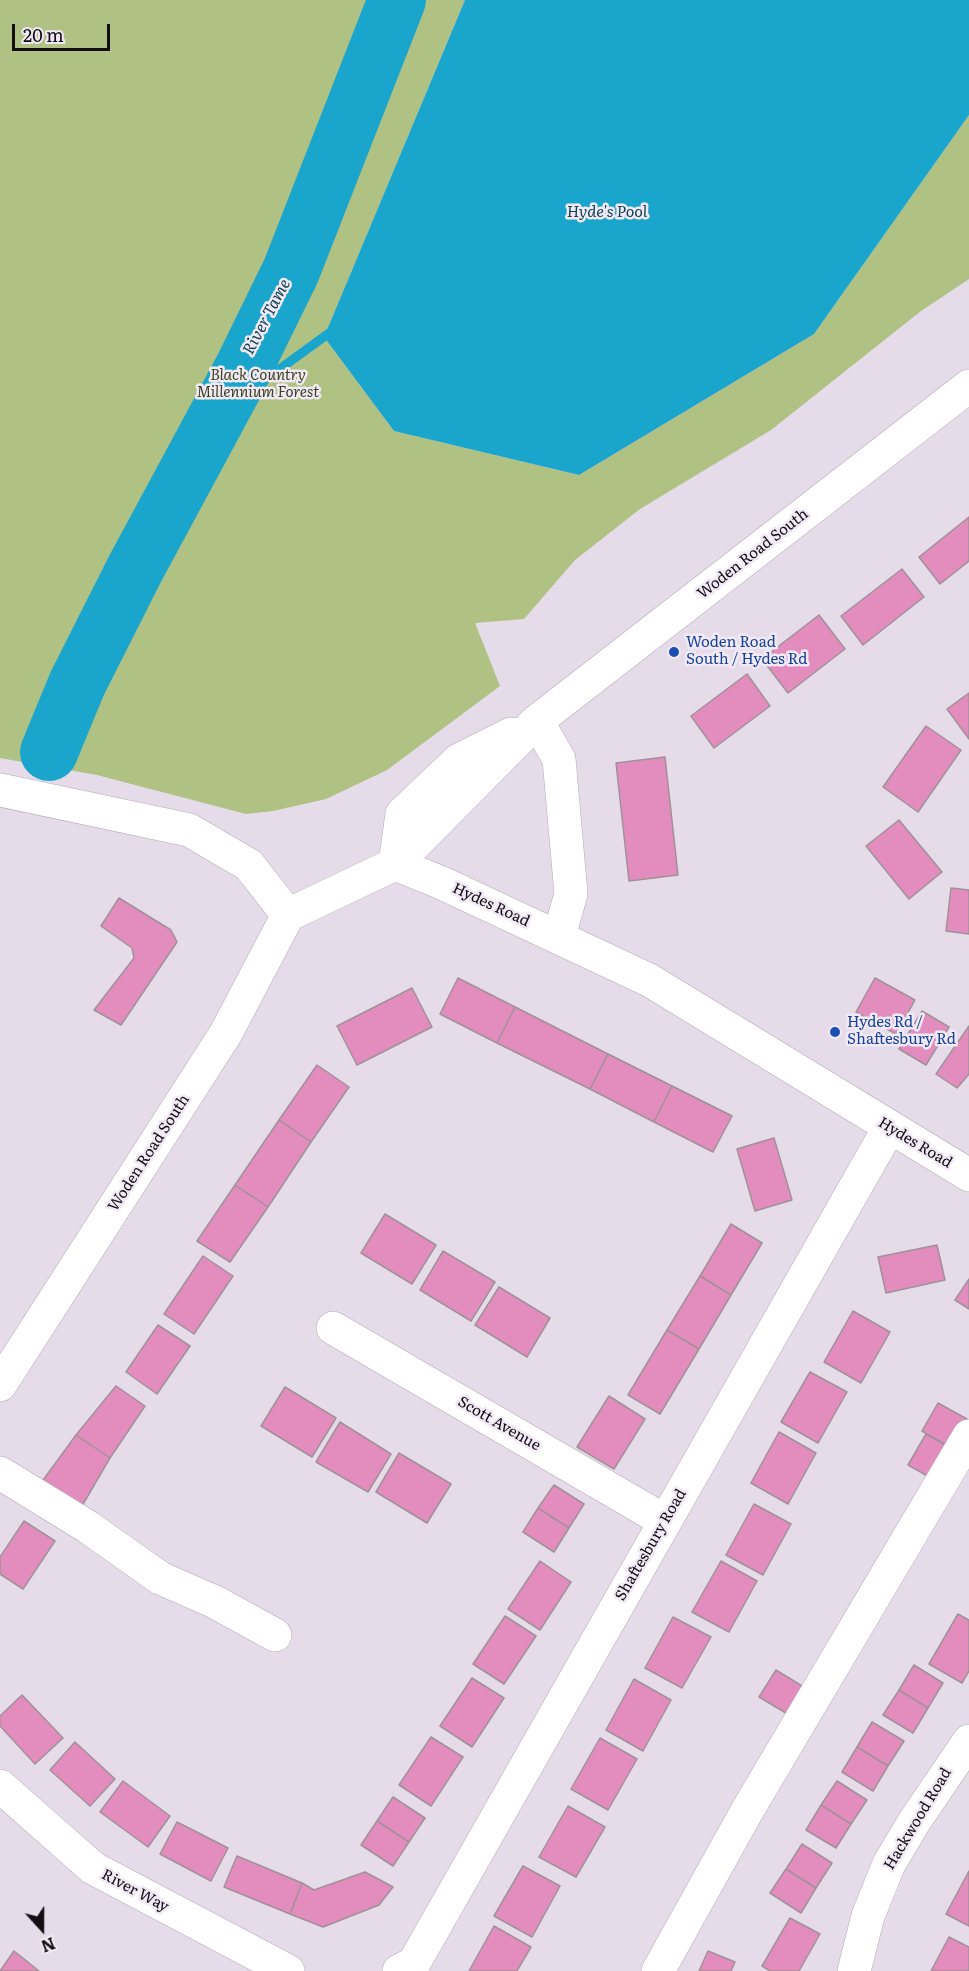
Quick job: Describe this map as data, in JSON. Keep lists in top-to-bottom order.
{
  "streets": {
    "street": [
      "Woden Road South",
      "Hydes Road",
      "Scott Avenue",
      "Shaftesbury Road",
      "Hackwood Road",
      "River Way"
    ]
  },
  "crossings": [
    ["Woden Road South", "Hydes Road"],
    ["Hydes Road", "Shaftesbury Road"],
    ["Scott Avenue", "Shaftesbury Road"]
  ],
  "water": ["Hyde's Pool", "River Tame"],
  "parks": ["Black Country Millennium Forest"],
  "places": ["Woden Road South / Hydes Rd", "Hydes Rd / Shaftesbury Rd"],
  "scale_bar": "20 m",
  "north": "bottom"
}
